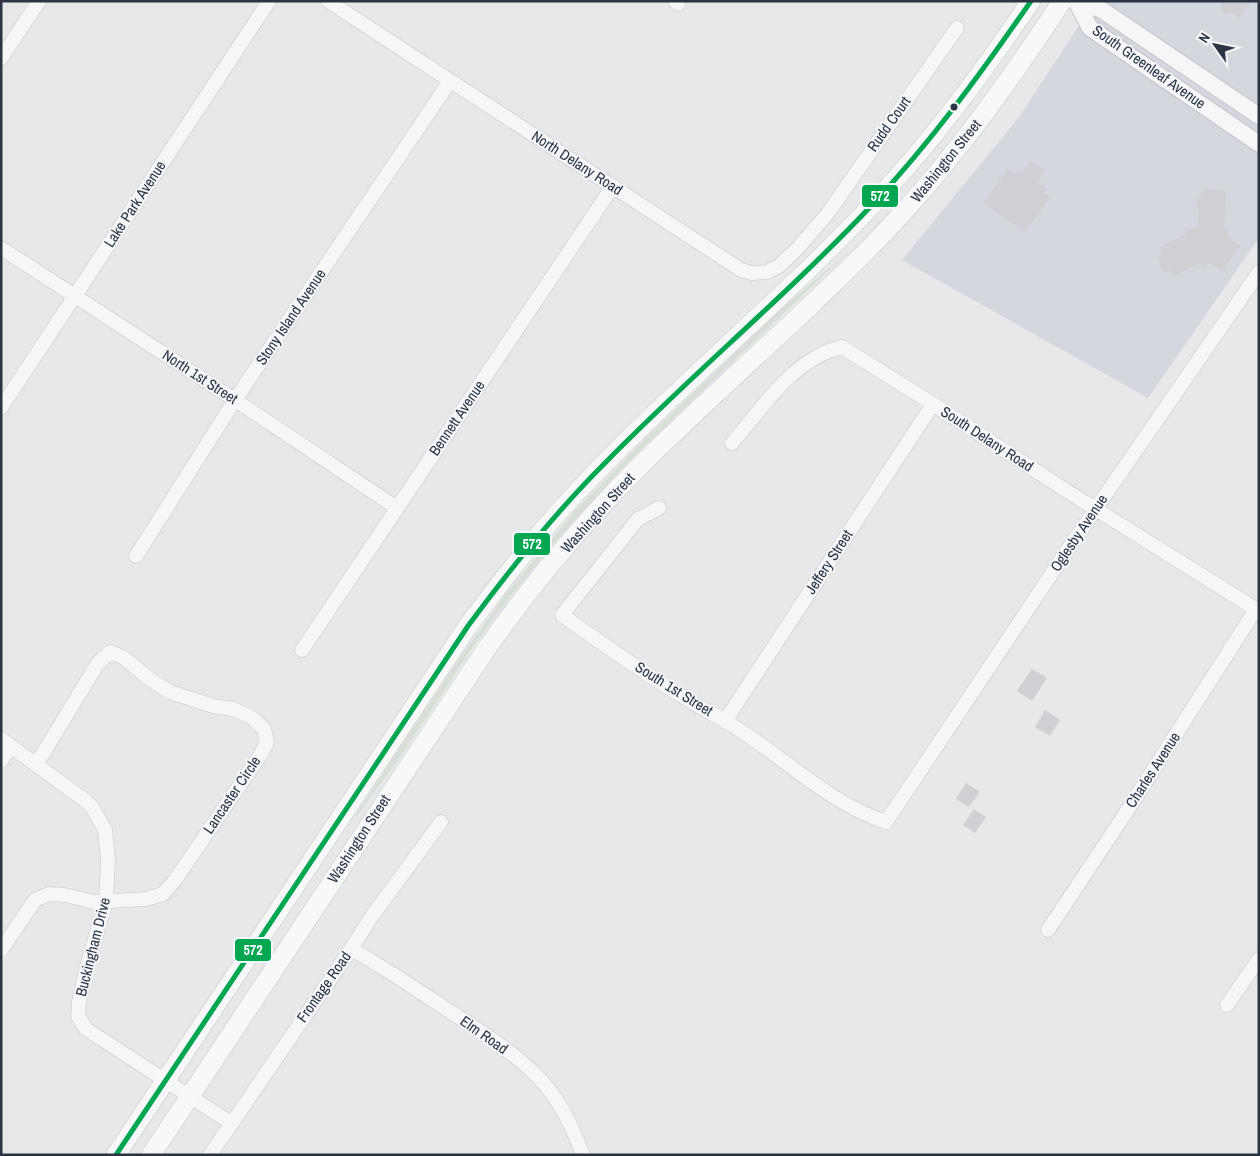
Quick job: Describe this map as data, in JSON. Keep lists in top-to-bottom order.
{
  "streets": {
    "main road": ["Washington Street"],
    "street": [
      "South Greenleaf Avenue",
      "Rudd Court",
      "North Delany Road",
      "Lake Park Avenue",
      "Stony Island Avenue",
      "North 1st Street",
      "Bennett Avenue",
      "South Delany Road",
      "Oglesby Avenue",
      "Jeffery Street",
      "South 1st Street",
      "Charles Avenue",
      "Lancaster Circle",
      "Buckingham Drive",
      "Frontage Road",
      "Elm Road"
    ]
  },
  "crossings": [
    ["South Greenleaf Avenue", "Washington Street"],
    ["Rudd Court", "North Delany Road"],
    ["Washington Street", "Buckingham Drive"],
    ["North Delany Road", "Stony Island Avenue"],
    ["North Delany Road", "Bennett Avenue"],
    ["Lake Park Avenue", "North 1st Street"],
    ["Stony Island Avenue", "North 1st Street"],
    ["North 1st Street", "Bennett Avenue"],
    ["South Delany Road", "Oglesby Avenue"],
    ["South Delany Road", "Jeffery Street"],
    ["South Delany Road", "Charles Avenue"],
    ["Oglesby Avenue", "South 1st Street"],
    ["Jeffery Street", "South 1st Street"],
    ["Lancaster Circle", "Buckingham Drive"],
    ["Buckingham Drive", "Frontage Road"],
    ["Frontage Road", "Elm Road"]
  ],
  "lines": ["transit line 572"],
  "north": "top left"
}
